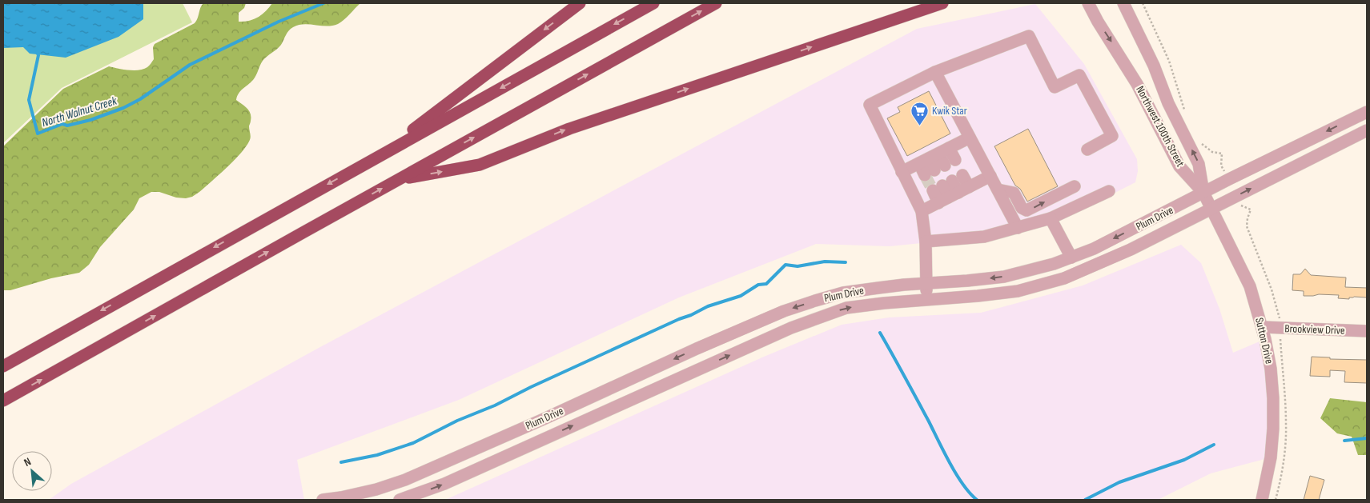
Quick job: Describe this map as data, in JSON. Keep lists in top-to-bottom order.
{
  "streets": {
    "street": [
      "Northwest 100th Street",
      "Plum Drive",
      "Brookview Drive",
      "Sutton Drive"
    ]
  },
  "crossings": [
    ["Northwest 100th Street", "Plum Drive"],
    ["Northwest 100th Street", "Sutton Drive"],
    ["Plum Drive", "Sutton Drive"],
    ["Brookview Drive", "Sutton Drive"]
  ],
  "water": ["North Walnut Creek"],
  "places": {
    "supermarket": ["Kwik Star"]
  },
  "north": "top left"
}
